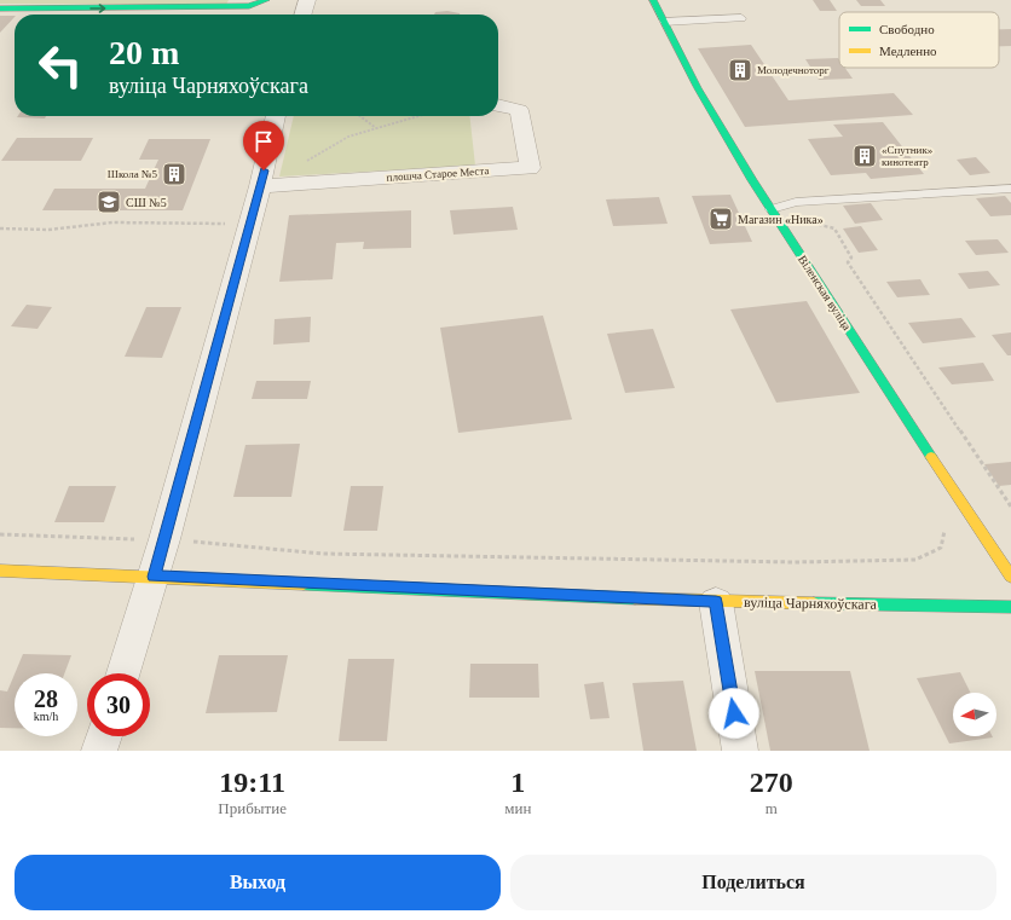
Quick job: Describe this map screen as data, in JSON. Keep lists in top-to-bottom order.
{
  "streets": {
    "main road": ["Віленская вуліца", "вуліца Чарняхоўскага"],
    "street": ["плошча Старое Места"]
  },
  "places": {
    "building": ["Молодечноторг", "«Спутник» кинотеатр", "Школа №5"],
    "school or university": ["СШ №5"],
    "supermarket": ["Магазин «Ника»"]
  },
  "legend": ["Свободно", "Медленно"],
  "north": "left",
  "page": {
    "turn": ["20 m", "вуліца Чарняхоўскага"],
    "speed": "28 km/h",
    "limit": "30",
    "eta": [
      "19:11",
      "Прибытие",
      "1",
      "мин",
      "270",
      "m"
    ],
    "buttons": ["Выход", "Поделиться"]
  }
}
